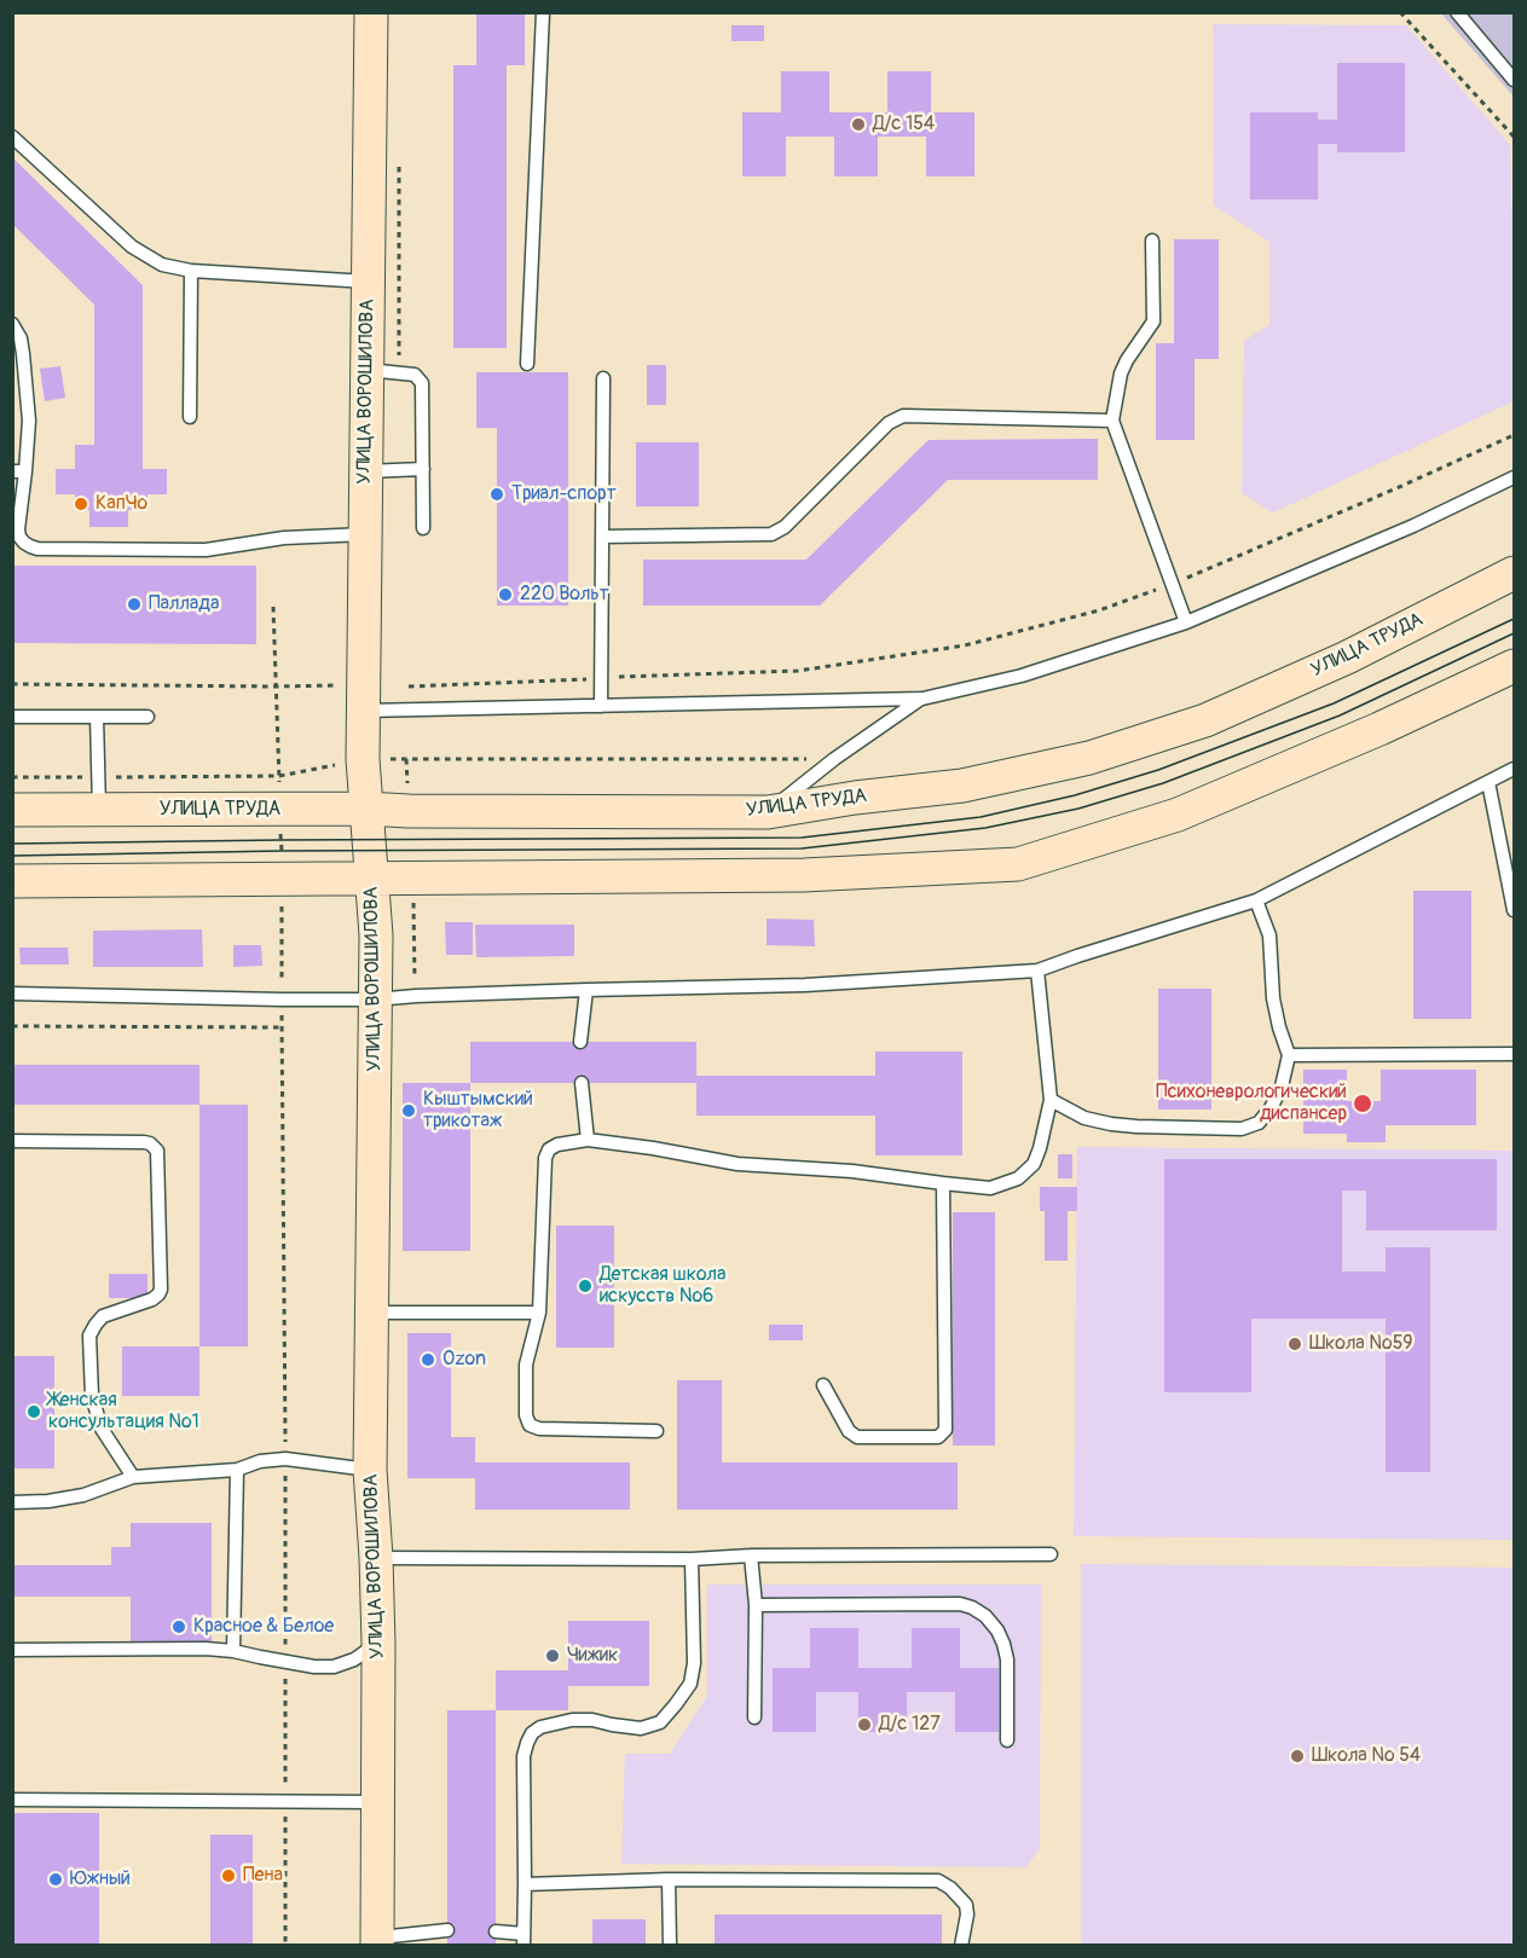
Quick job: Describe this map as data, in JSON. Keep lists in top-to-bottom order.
{
  "streets": {
    "main road": ["УЛИЦА ВОРОШИЛОВА", "УЛИЦА ТРУДА"]
  },
  "crossings": [
    ["УЛИЦА ВОРОШИЛОВА", "УЛИЦА ТРУДА"]
  ],
  "places": [
    "Д/с 154",
    "Триал-спорт",
    "КапЧо",
    "220 Вольт",
    "Паллада",
    "Психоневрологический диспансер",
    "Кыштымский трикотаж",
    "Детская школа искусств №6",
    "Школа №59",
    "Ozon",
    "Женская консультация №1",
    "Красное & Белое",
    "Чижик",
    "Д/с 127",
    "Школа № 54",
    "Пена",
    "Южный"
  ]
}
